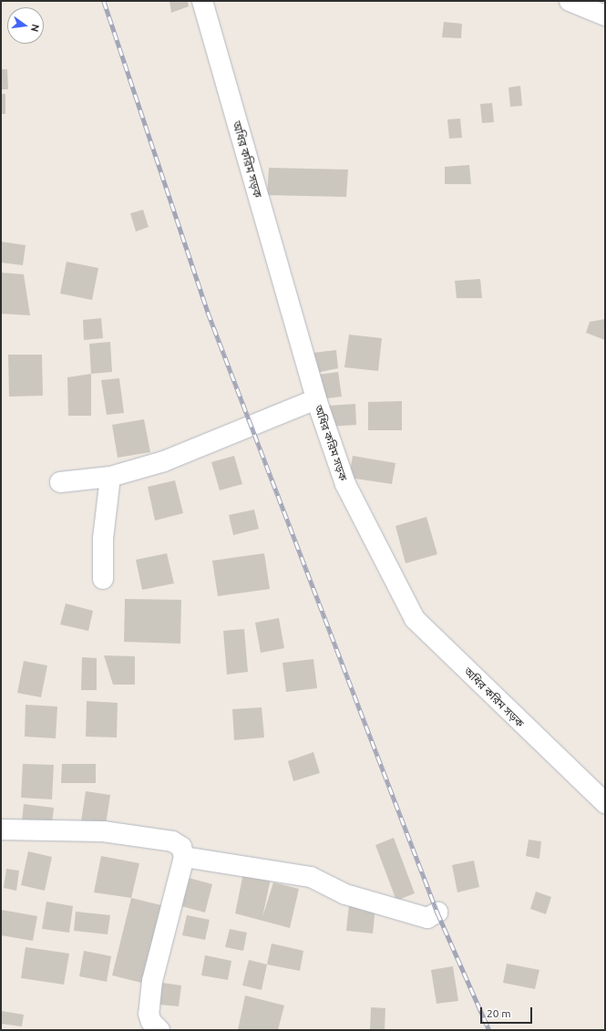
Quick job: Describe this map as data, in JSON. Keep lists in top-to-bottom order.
{
  "streets": {
    "street": ["অধির করিম সড়ক"]
  },
  "scale_bar": "20 m",
  "north": "right"
}
